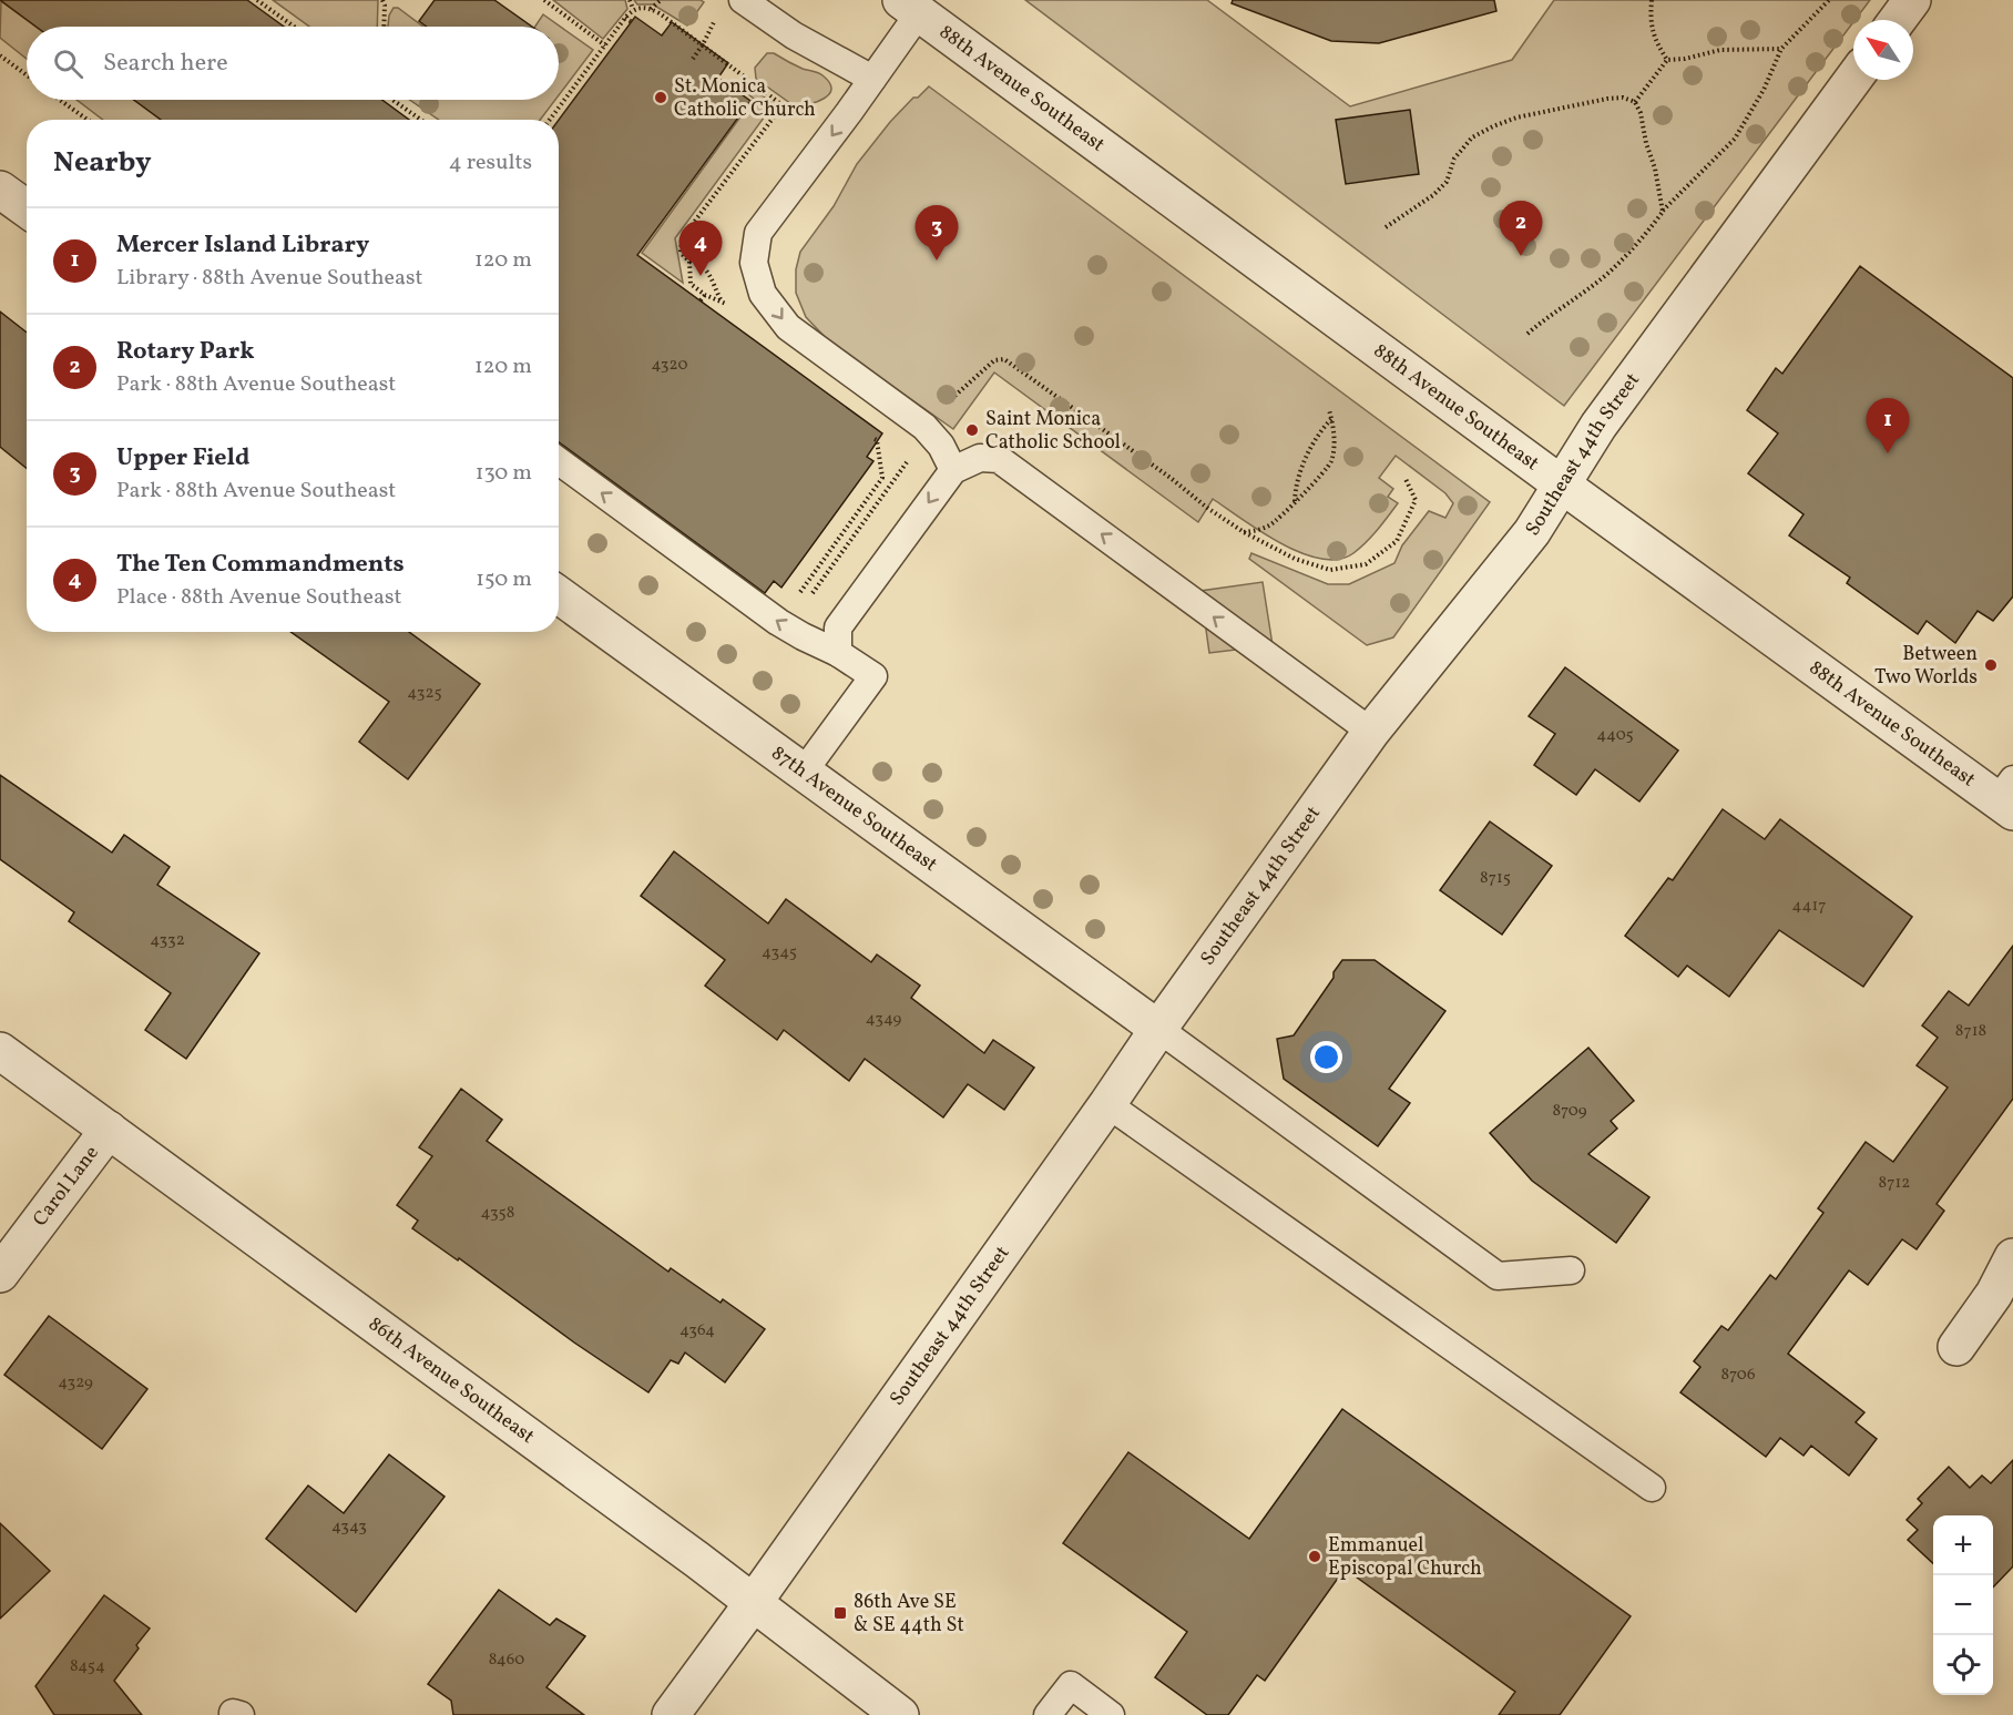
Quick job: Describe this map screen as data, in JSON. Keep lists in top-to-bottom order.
{
  "streets": {
    "street": [
      "88th Avenue Southeast",
      "Southeast 44th Street",
      "87th Avenue Southeast",
      "Carol Lane",
      "86th Avenue Southeast"
    ]
  },
  "crossings": [
    ["88th Avenue Southeast", "Southeast 44th Street"],
    ["Southeast 44th Street", "87th Avenue Southeast"],
    ["Southeast 44th Street", "86th Avenue Southeast"],
    ["Carol Lane", "86th Avenue Southeast"]
  ],
  "places": {
    "other": [
      "St. Monica Catholic Church",
      "Saint Monica Catholic School",
      "Between Two Worlds",
      "Emmanuel Episcopal Church"
    ],
    "transit": ["86th Ave SE & SE 44th St"]
  },
  "house_numbers": [
    "4320",
    "4325",
    "4405",
    "8715",
    "4417",
    "4332",
    "4345",
    "4349",
    "8718",
    "8709",
    "8712",
    "4358",
    "4364",
    "8706",
    "4329",
    "4343",
    "8460",
    "8454"
  ],
  "north": "top left",
  "page": {
    "search": "Search here",
    "heading": ["Nearby", "4 results"],
    "pins": [
      "2",
      "3",
      "4",
      "1"
    ],
    "list": [
      {
        "mark": "1",
        "name": "Mercer Island Library",
        "note": "Library · 88th Avenue Southeast",
        "value": "120 m"
      },
      {
        "mark": "2",
        "name": "Rotary Park",
        "note": "Park · 88th Avenue Southeast",
        "value": "120 m"
      },
      {
        "mark": "3",
        "name": "Upper Field",
        "note": "Park · 88th Avenue Southeast",
        "value": "130 m"
      },
      {
        "mark": "4",
        "name": "The Ten Commandments",
        "note": "Place · 88th Avenue Southeast",
        "value": "150 m"
      }
    ],
    "map_buttons": ["+", "−"]
  }
}
